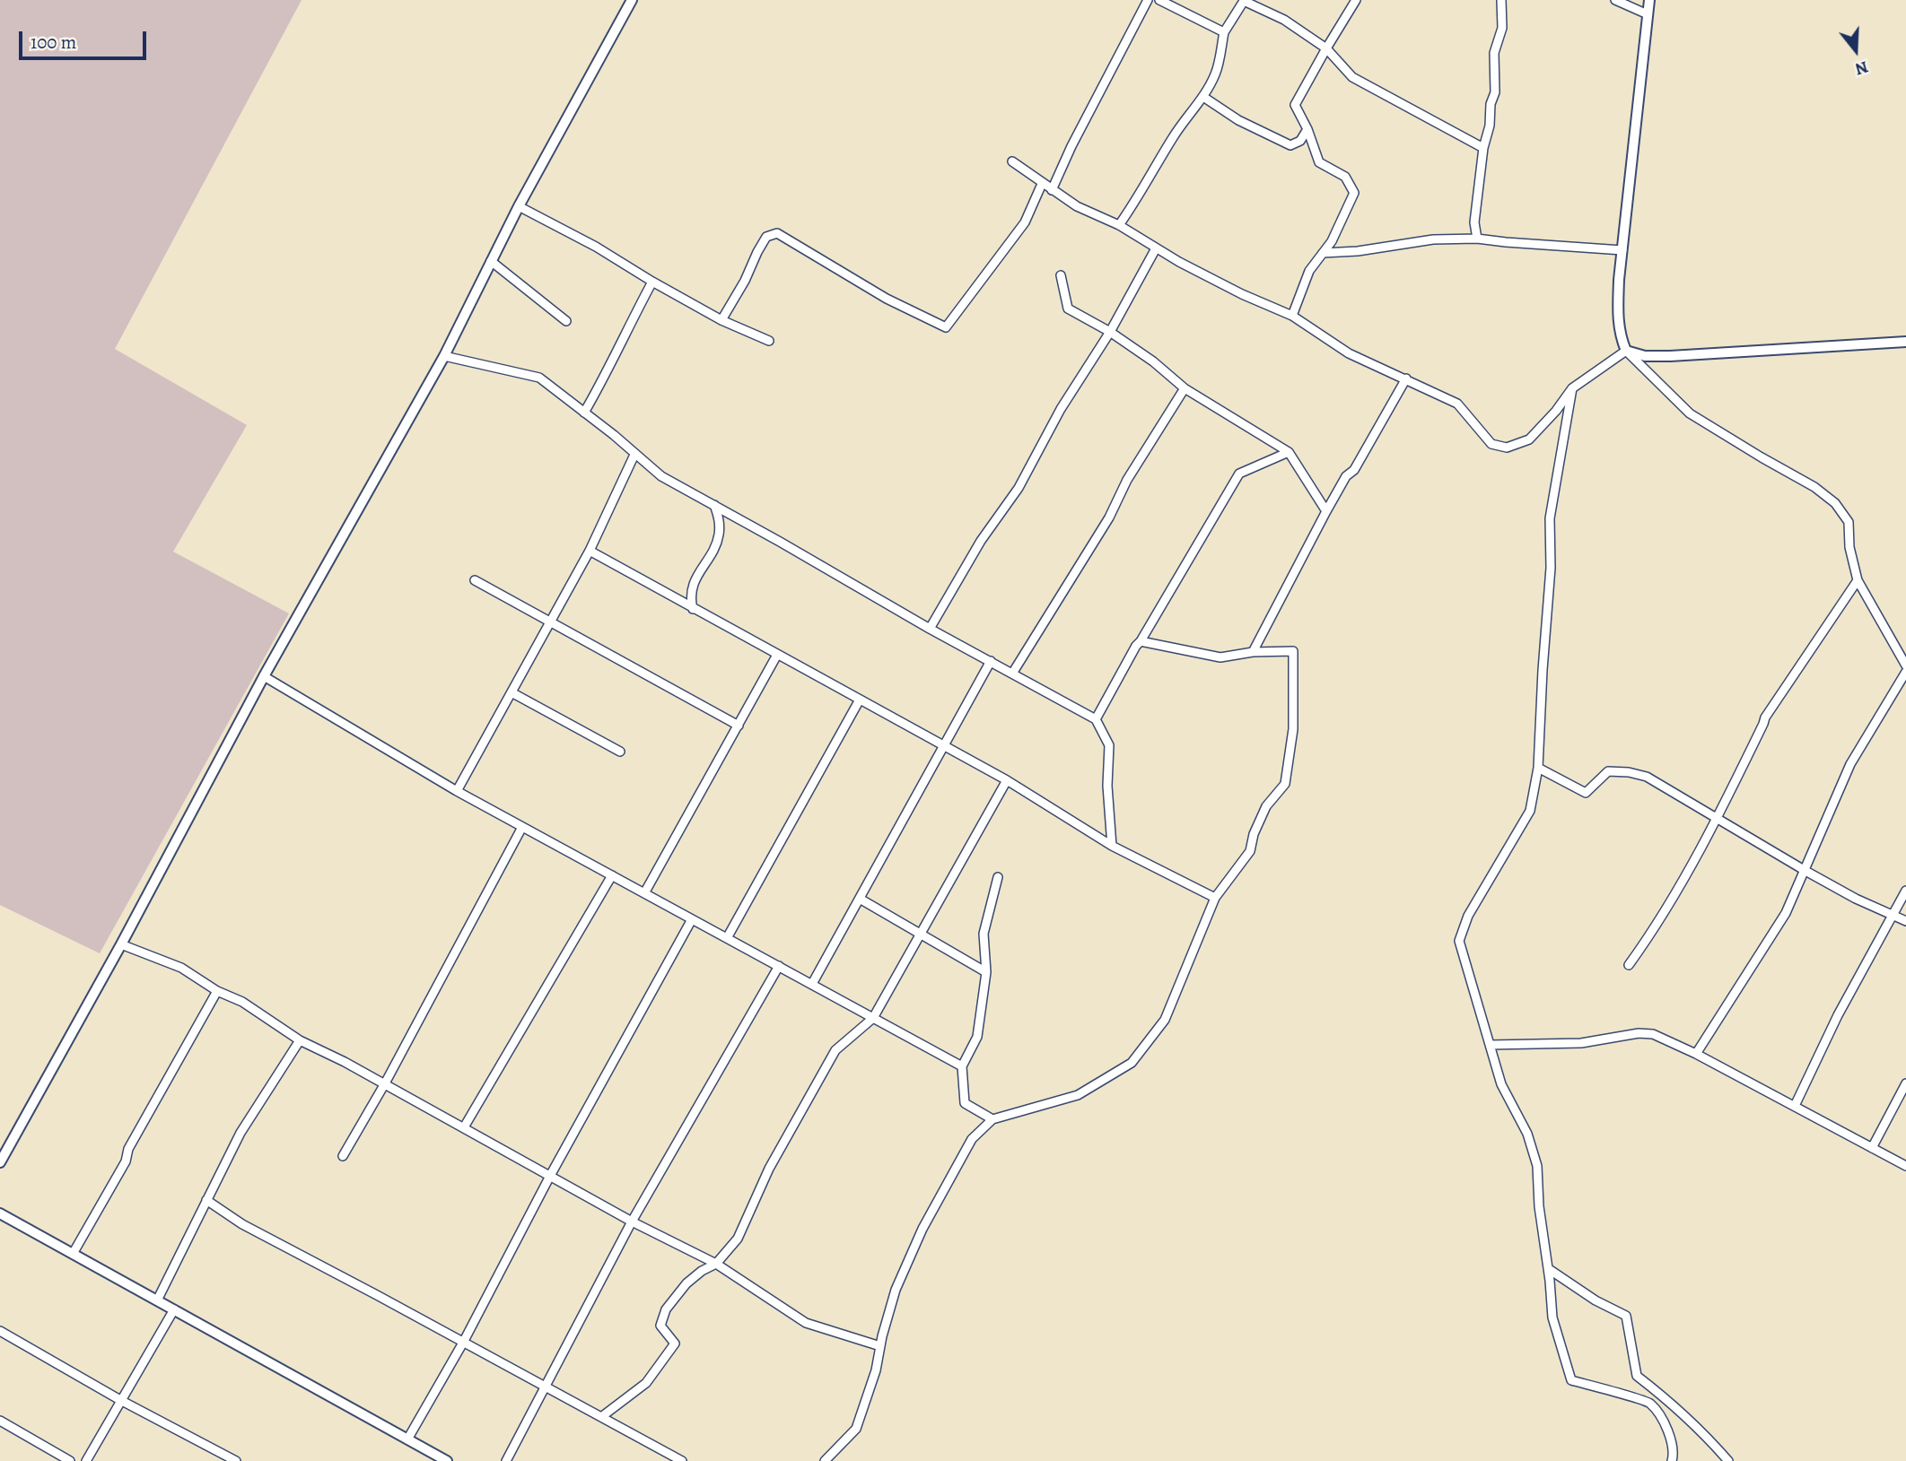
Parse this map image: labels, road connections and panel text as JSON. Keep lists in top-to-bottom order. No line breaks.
{"scale_bar":"100 m","north":"bottom"}
